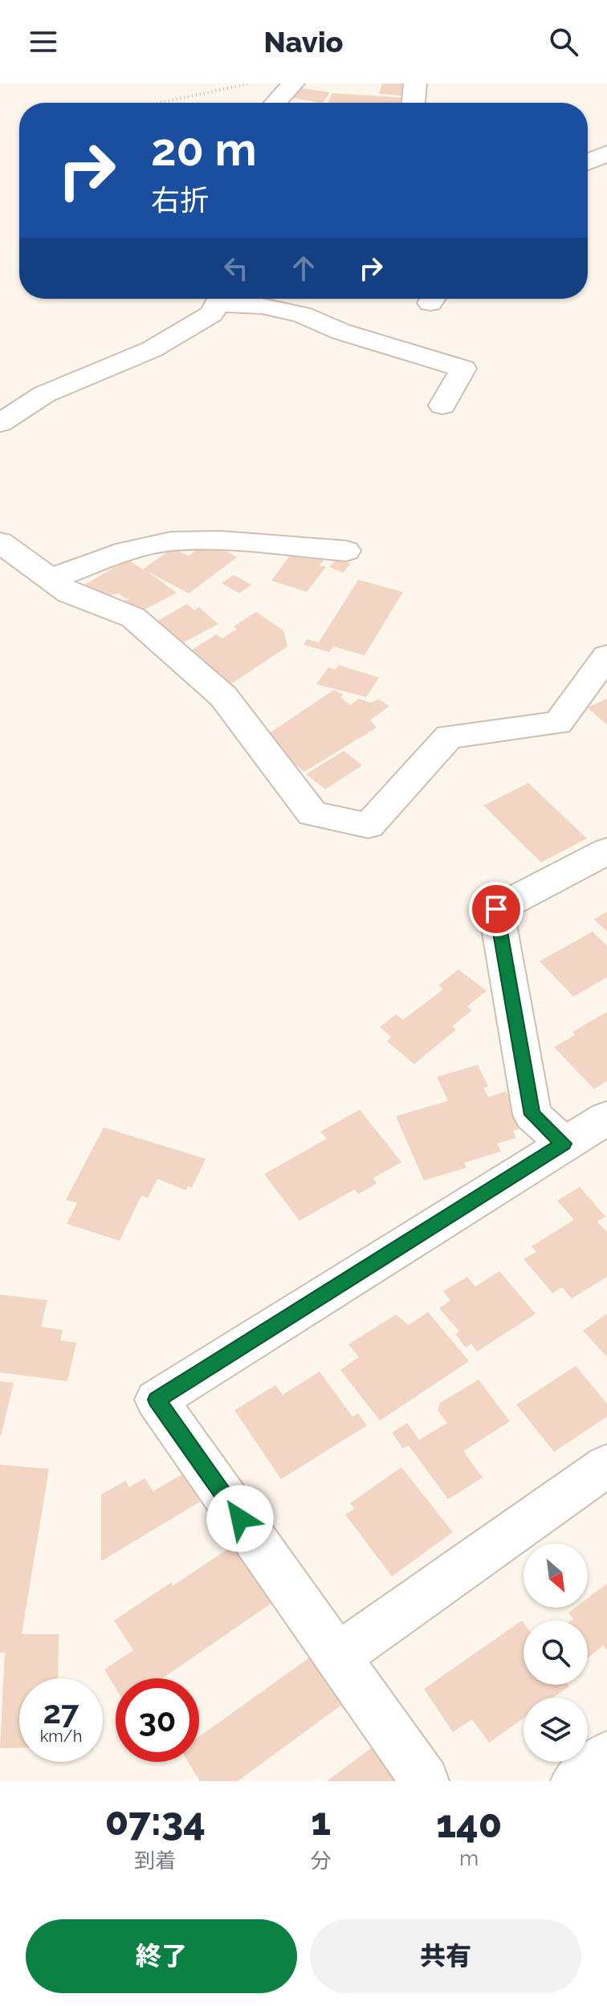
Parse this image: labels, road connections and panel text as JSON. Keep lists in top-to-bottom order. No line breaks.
{"north":"bottom right","page":{"header":"Navio","turn":["20 m","右折"],"speed":"27 km/h","limit":"30","eta":["07:34","到着","1","分","140","m"],"buttons":["終了","共有"]}}
